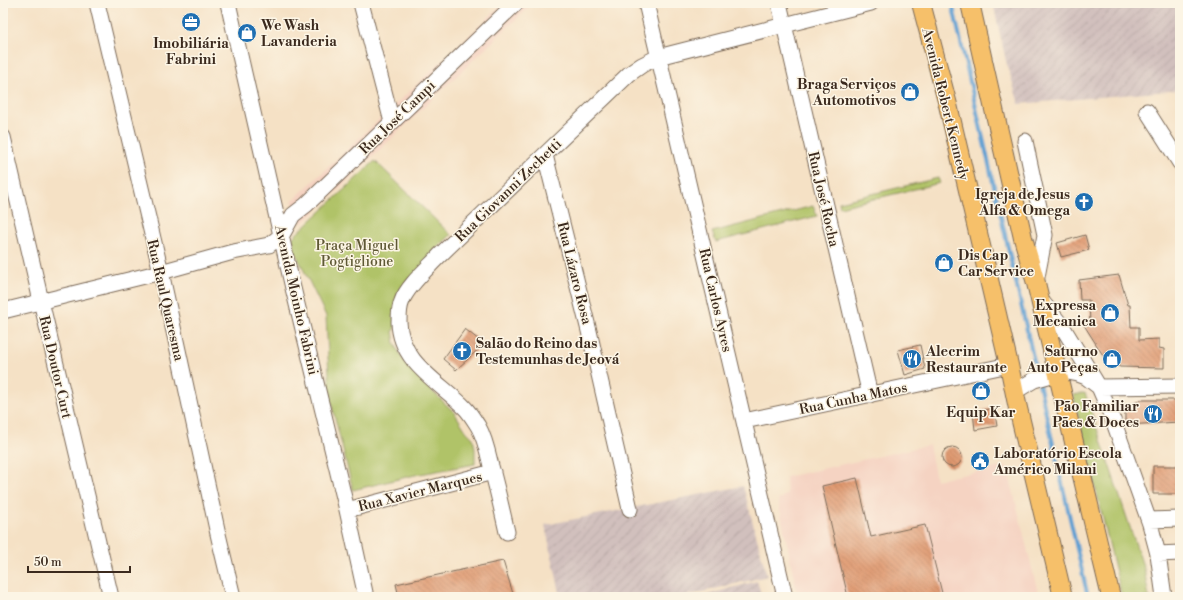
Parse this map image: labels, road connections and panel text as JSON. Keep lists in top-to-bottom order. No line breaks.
{"streets":{"main road":["Avenida Robert Kennedy"],"street":["Rua José Campi","Rua Giovanni Zechetti","Rua José Rocha","Rua Lázaro Rosa","Rua Raul Quaresma","Avenida Moinho Fabrini","Rua Carlos Ayres","Rua Doutor Curt","Rua Cunha Matos","Rua Xavier Marques"]},"crossings":[["Avenida Robert Kennedy","Rua Cunha Matos"],["Rua José Campi","Avenida Moinho Fabrini"],["Rua Giovanni Zechetti","Rua José Rocha"],["Rua Giovanni Zechetti","Rua Lázaro Rosa"],["Rua Giovanni Zechetti","Rua Carlos Ayres"],["Rua Giovanni Zechetti","Rua Xavier Marques"],["Rua José Rocha","Rua Cunha Matos"],["Avenida Moinho Fabrini","Rua Xavier Marques"],["Rua Carlos Ayres","Rua Cunha Matos"]],"parks":["Praça Miguel Pogtiglione"],"places":{"office":["Imobiliária Fabrini"],"shop":["We Wash Lavanderia","Braga Serviços Automotivos","Dis Cap Car Service","Expressa Mecanica","Saturno Auto Peças","Equip Kar"],"church":["Igreja de Jesus Alfa & Omega","Salão do Reino das Testemunhas de Jeová"],"restaurant":["Alecrim Restaurante","Pão Familiar Pães & Doces"],"public building":["Laboratório Escola Américo Milani"]},"scale_bar":"50 m"}
